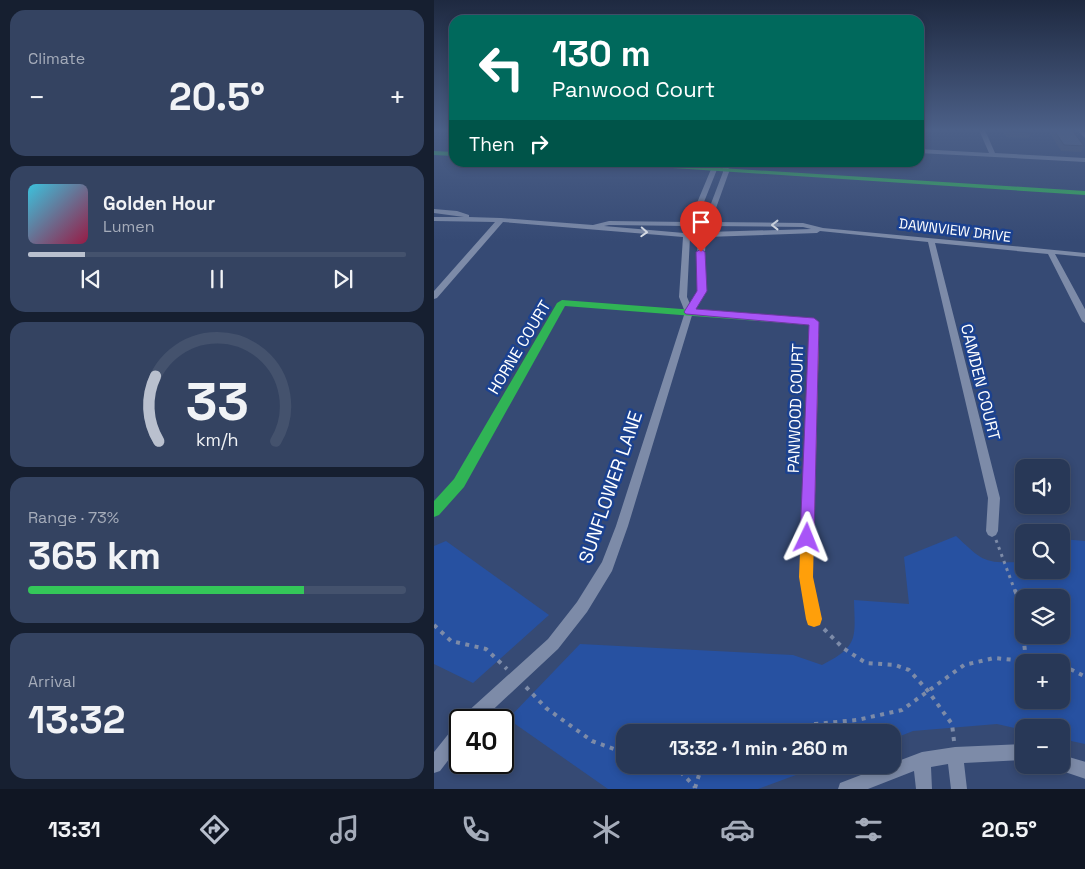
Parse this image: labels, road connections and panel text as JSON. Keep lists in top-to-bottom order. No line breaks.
{"streets":{"street":["DAWNVIEW DRIVE","HORNE COURT","CAMDEN COURT","PANWOOD COURT","SUNFLOWER LANE"]},"crossings":[["DAWNVIEW DRIVE","CAMDEN COURT"],["DAWNVIEW DRIVE","SUNFLOWER LANE"],["HORNE COURT","PANWOOD COURT"],["HORNE COURT","SUNFLOWER LANE"],["PANWOOD COURT","SUNFLOWER LANE"]],"page":{"tile":["Climate",["Range · 73%","365 km"],["Arrival","13:32"]],"turn":["130 m","Panwood Court"],"heat":["−","20.5°","+"],"then":"Then","song":["Golden Hour","Lumen"],"map_buttons":["+","−"],"limit":"40","trip":"13:32 · 1 min · 260 m","tabs":["13:31","20.5°"],"gauge":["33","km/h"]}}
